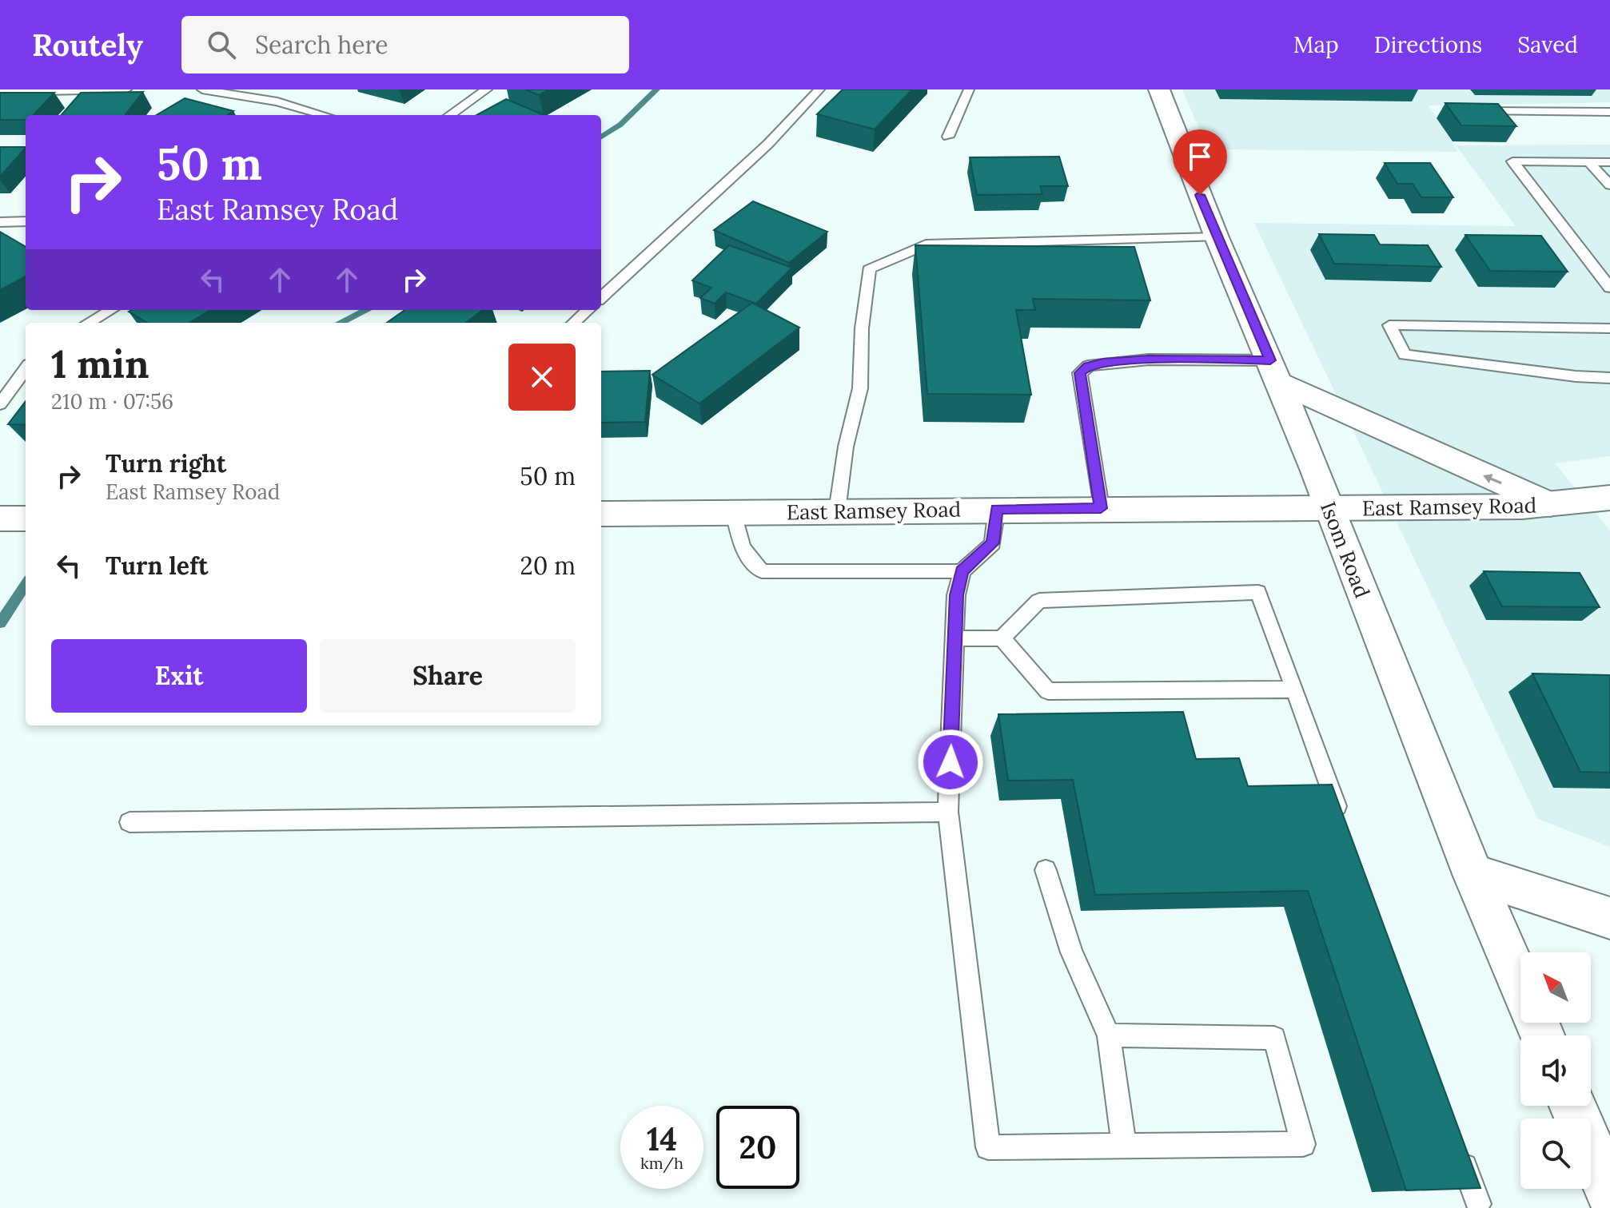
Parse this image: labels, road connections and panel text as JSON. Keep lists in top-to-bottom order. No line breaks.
{"streets":{"street":["East Ramsey Road","Isom Road"]},"crossings":[["East Ramsey Road","Isom Road"]],"north":"top left","page":{"header":"Routely","search":"Search here","nav":["Map","Directions","Saved"],"turn":["50 m","East Ramsey Road"],"heading":["1 min","210 m · 07:56"],"list":[{"name":"Turn right","note":"East Ramsey Road","value":"50 m"},{"name":"Turn left","value":"20 m"}],"buttons":["Exit","Share"],"speed":"14 km/h","limit":"20"}}
